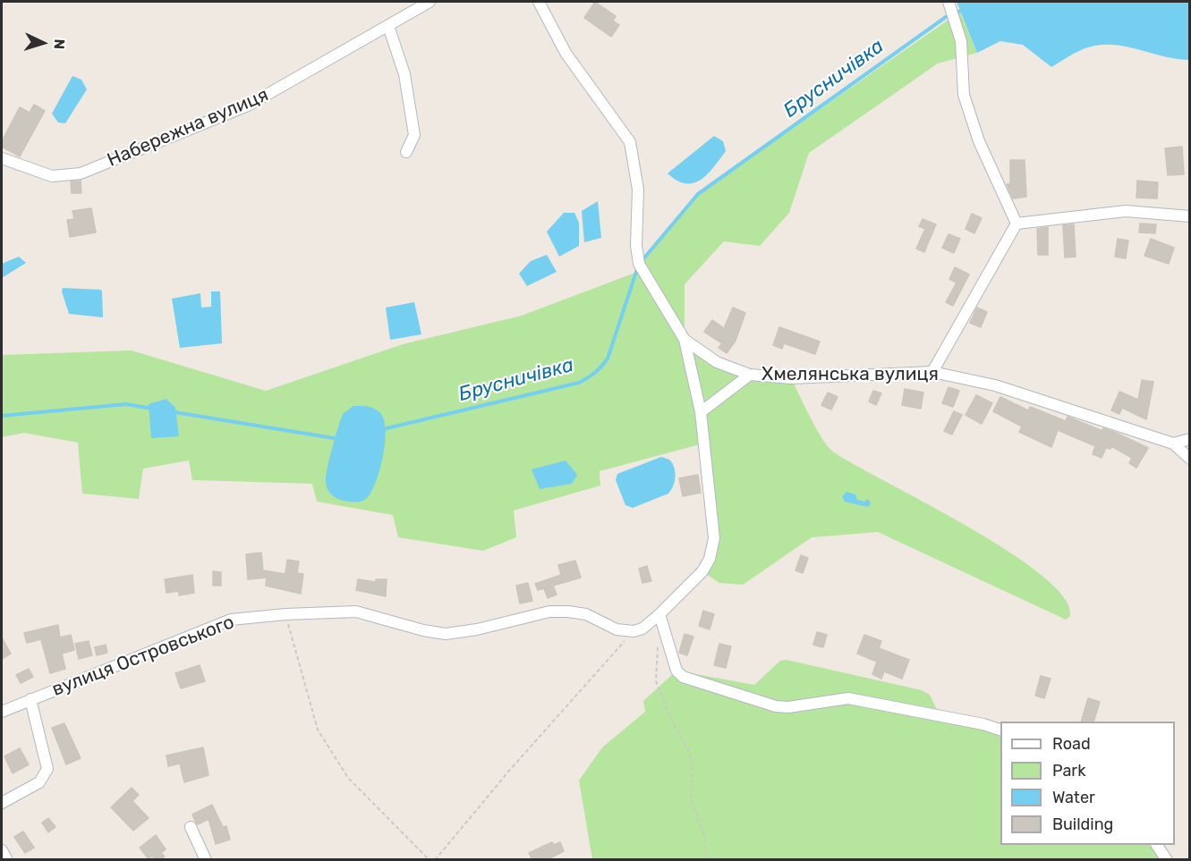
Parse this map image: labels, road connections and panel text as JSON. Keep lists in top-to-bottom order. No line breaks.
{"streets":{"street":["Набережна вулиця","Хмелянська вулиця","вулиця Островського"]},"water":["Брусничівка"],"legend":["Road","Park","Water","Building"],"north":"right"}
